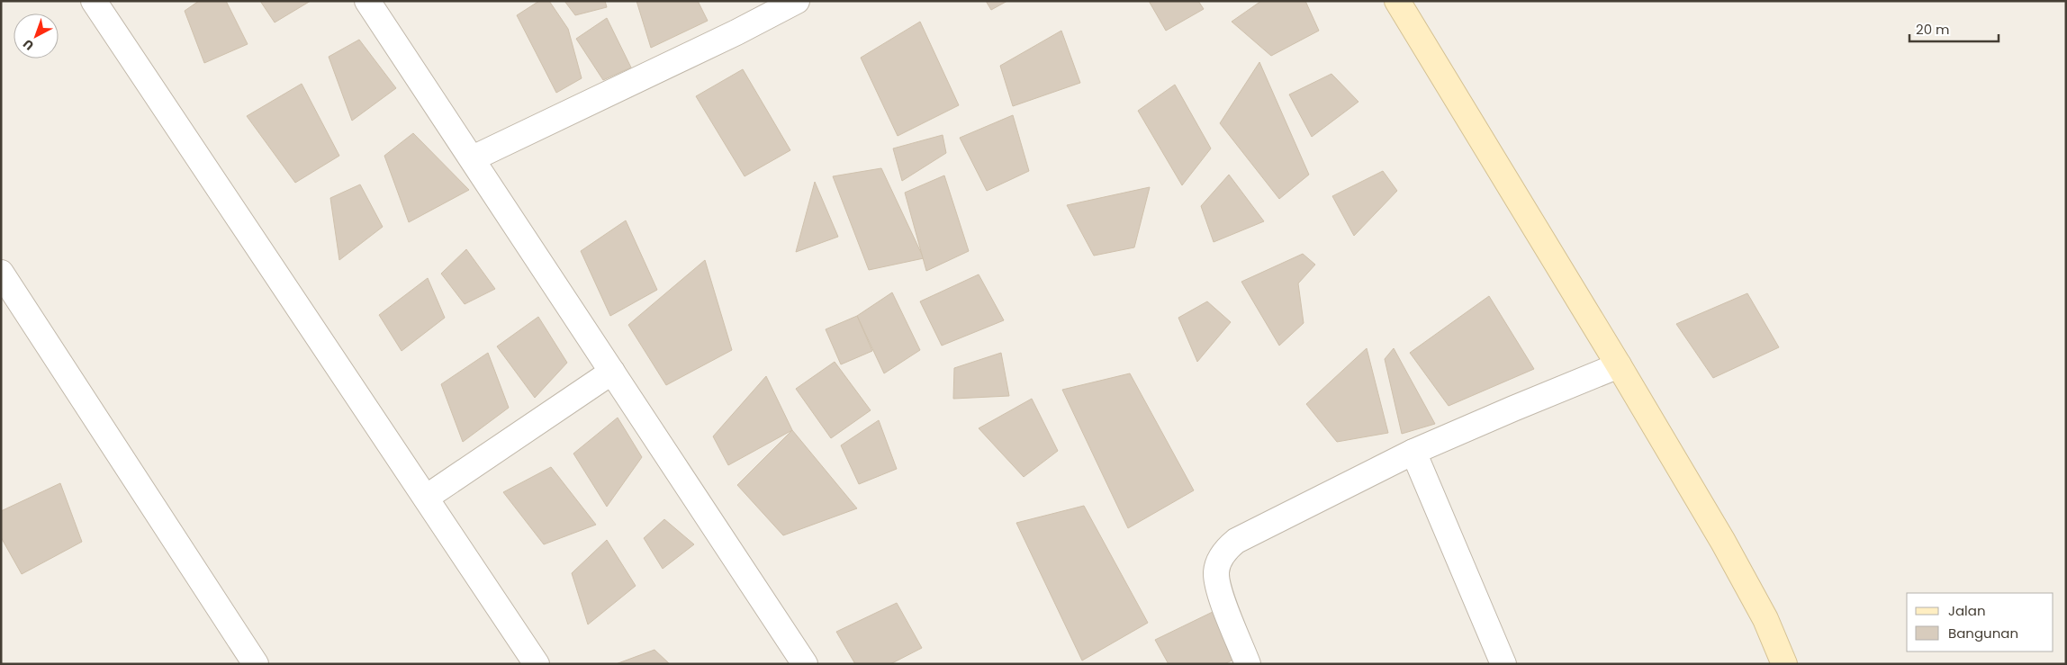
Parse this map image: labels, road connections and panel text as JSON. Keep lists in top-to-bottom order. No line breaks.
{"legend":["Jalan","Bangunan"],"scale_bar":"20 m","north":"bottom left"}
